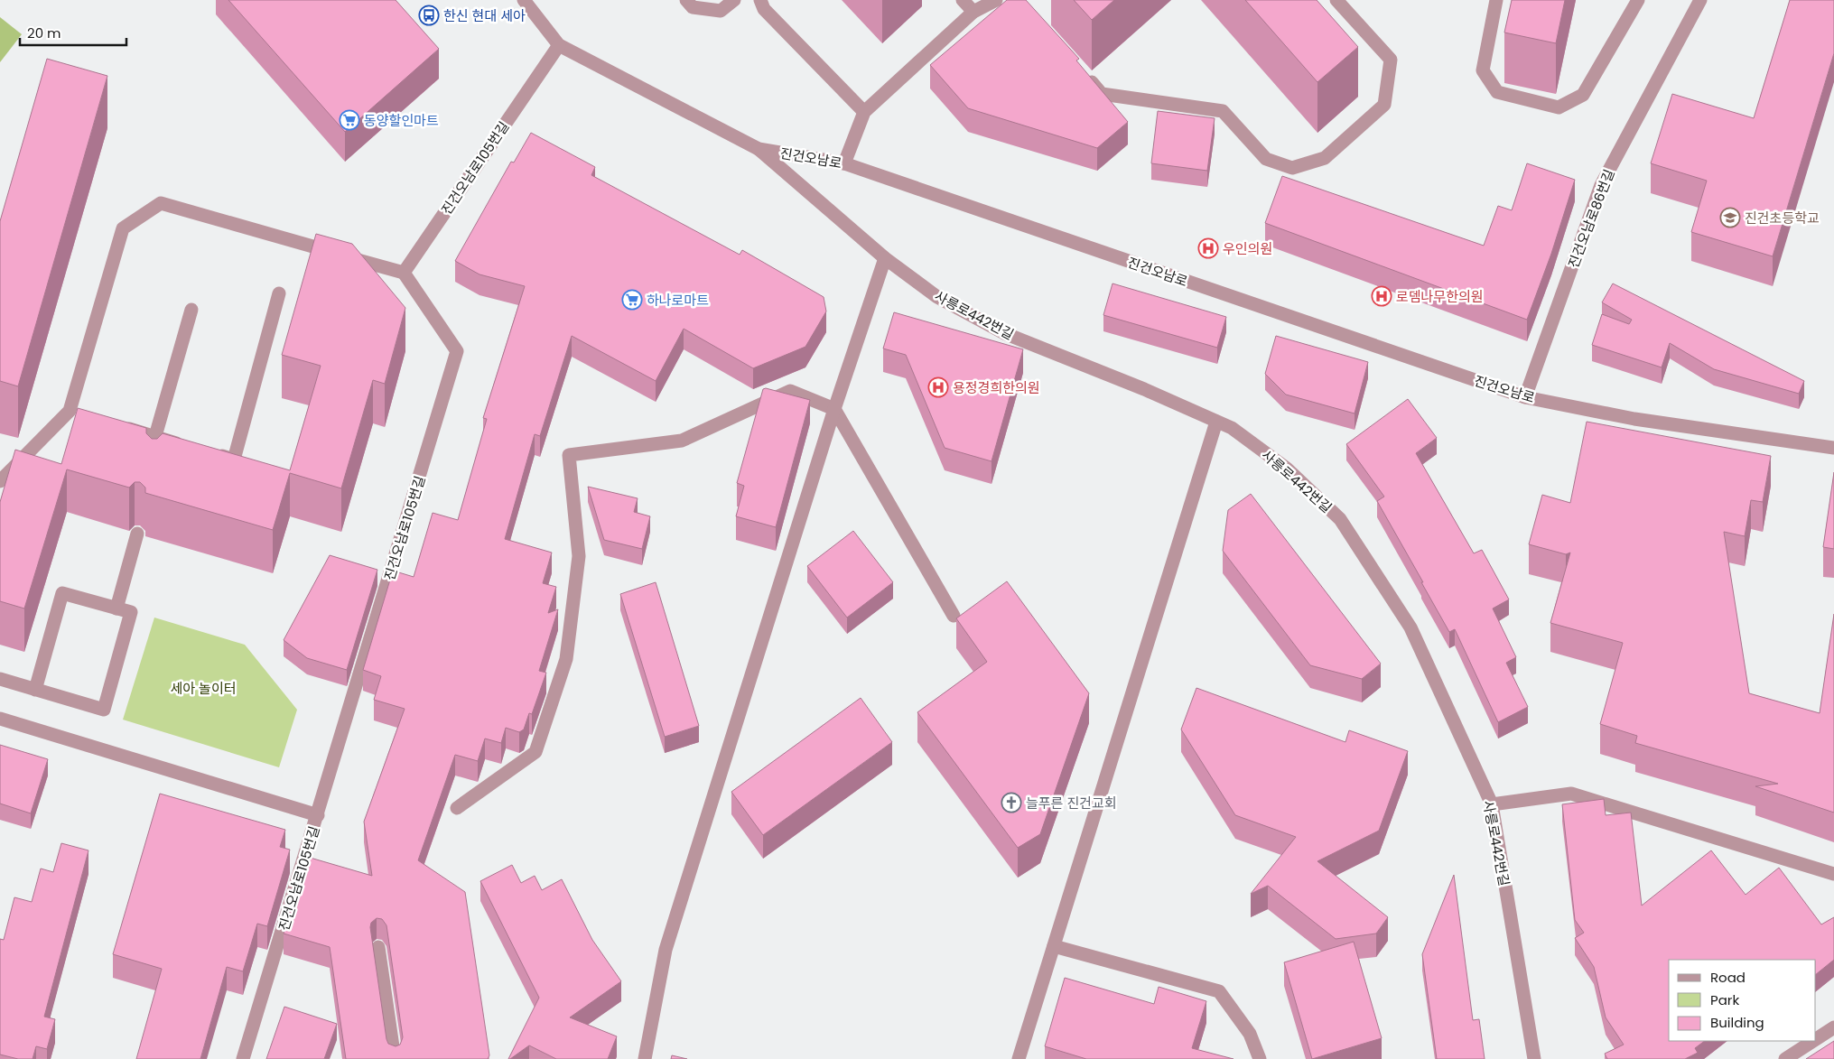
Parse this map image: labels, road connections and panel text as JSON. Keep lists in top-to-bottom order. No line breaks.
{"streets":{"street":["진건오남로","진건오남로105번길","진건오남로86번길","사릉로442번길"]},"crossings":[["진건오남로","진건오남로105번길"],["진건오남로","진건오남로86번길"],["진건오남로","사릉로442번길"]],"parks":["세아 놀이터"],"places":{"bus stop":["한신 현대 세아"],"supermarket":["동양할인마트","하나로마트"],"school or university":["진건초등학교"],"hospital":["우인의원","로뎀나무한의원","용정경희한의원"],"church":["늘푸른 진건교회"]},"legend":["Road","Park","Building"],"scale_bar":"20 m"}
